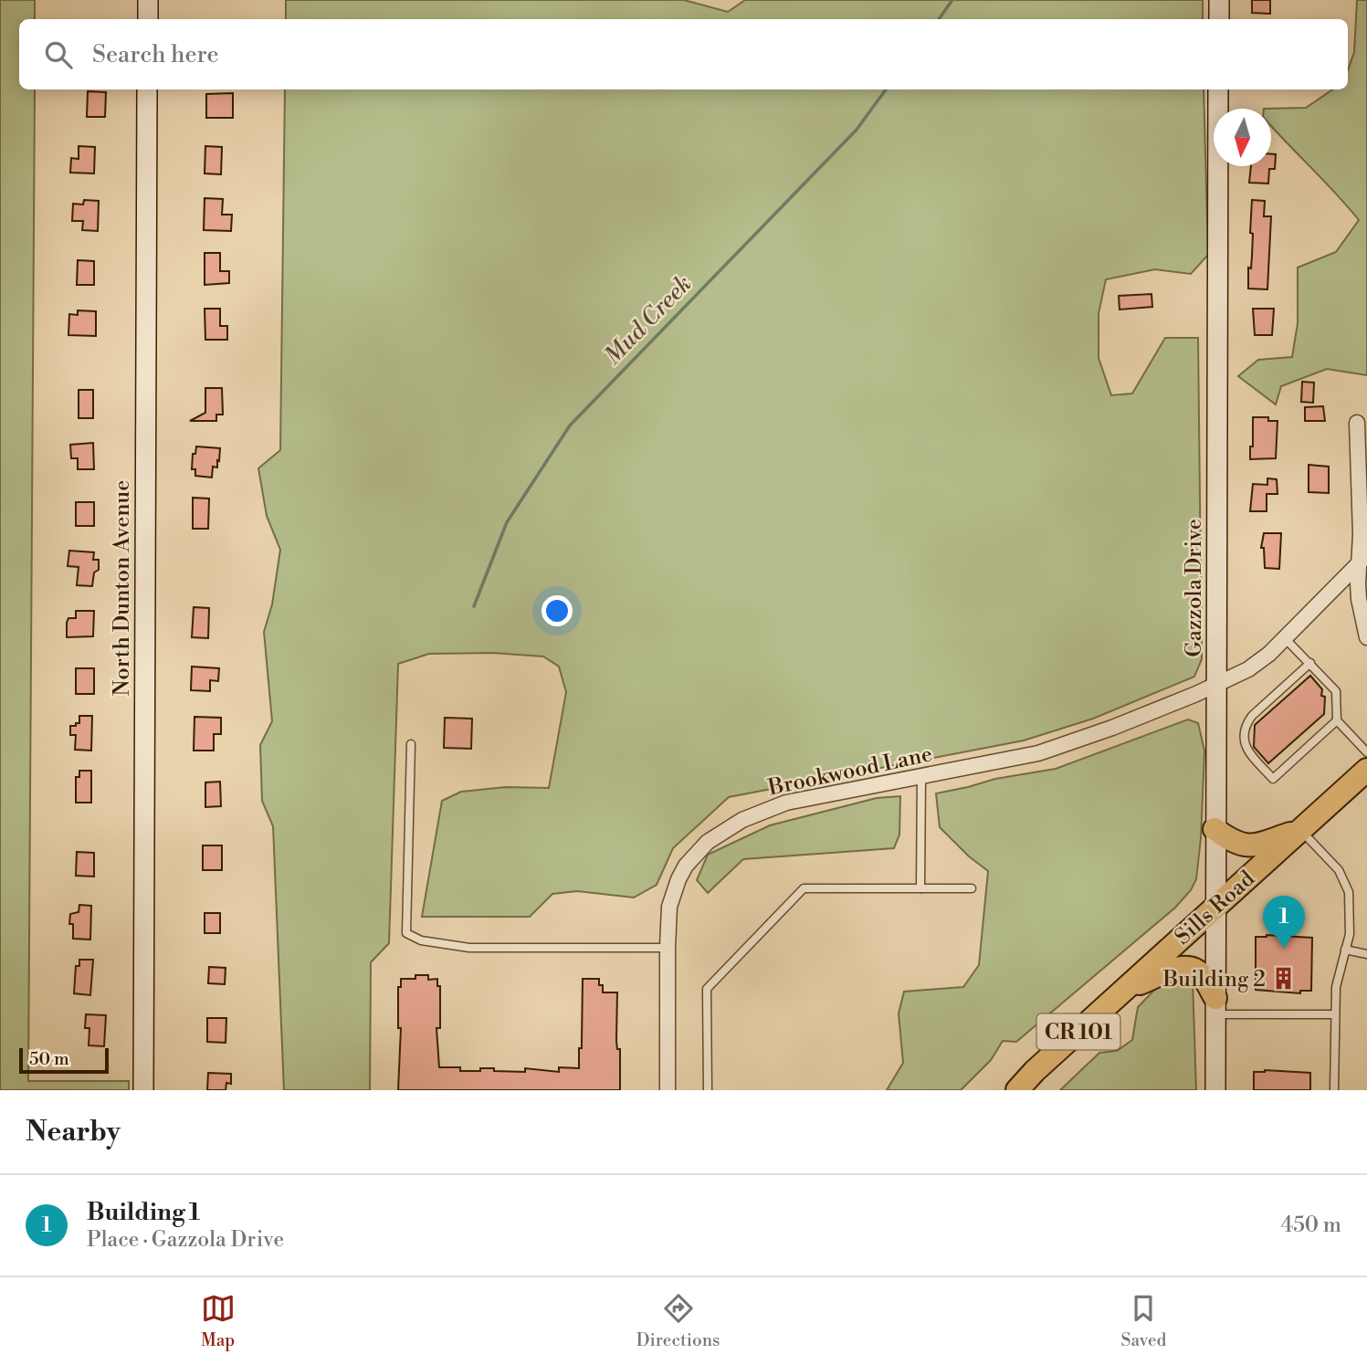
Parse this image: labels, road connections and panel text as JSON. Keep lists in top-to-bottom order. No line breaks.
{"streets":{"main road":["Sills Road","CR 101"],"street":["North Dunton Avenue","Gazzola Drive","Brookwood Lane"]},"crossings":[["Gazzola Drive","Brookwood Lane"],["Gazzola Drive","Sills Road"]],"water":["Mud Creek"],"places":{"building":["Building 2"]},"scale_bar":"50 m","north":"bottom","page":{"search":"Search here","pins":"1","scale":"50 m","heading":"Nearby","list":[{"mark":"1","name":"Building 1","note":"Place · Gazzola Drive","value":"450 m"}],"nav":["Map","Directions","Saved"]}}
